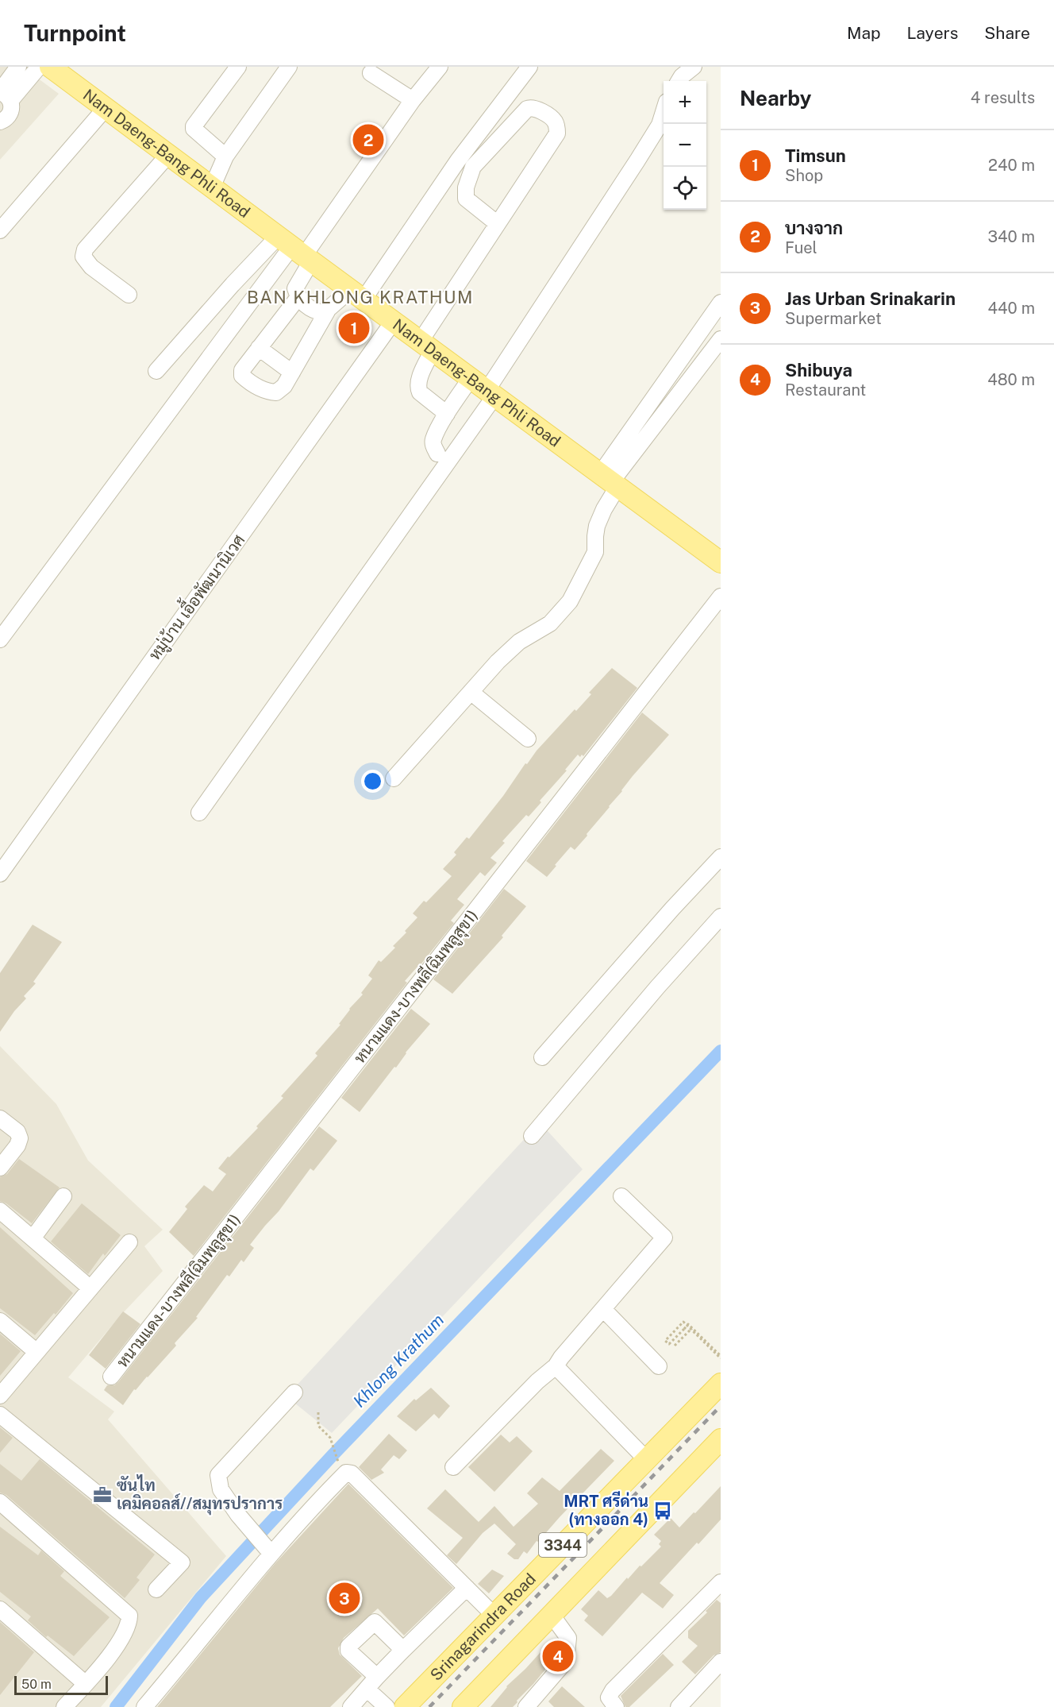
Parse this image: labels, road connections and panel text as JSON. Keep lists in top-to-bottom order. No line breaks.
{"streets":{"main road":["Nam Daeng-Bang Phli Road","3344","Srinagarindra Road"],"street":["หมู่บ้าน เอื้อพัฒนานิเวศ","หนามแดง-บางพลี(ฉิมพลูสุข1)"]},"crossings":[["Nam Daeng-Bang Phli Road","หมู่บ้าน เอื้อพัฒนานิเวศ"]],"districts":["BAN KHLONG KRATHUM"],"water":["Khlong Krathum"],"places":{"office":["ซันไท เคมิคอลส์//สมุทรปราการ"],"bus stop":["MRT ศรีด่าน (ทางออก 4)"]},"scale_bar":"50 m","page":{"header":"Turnpoint","nav":["Map","Layers","Share"],"heading":["Nearby","4 results"],"map_buttons":["+","−"],"pins":["2","1","3","4"],"list":[{"mark":"1","name":"Timsun","note":"Shop","value":"240 m"},{"mark":"2","name":"บางจาก","note":"Fuel","value":"340 m"},{"mark":"3","name":"Jas Urban Srinakarin","note":"Supermarket","value":"440 m"},{"mark":"4","name":"Shibuya","note":"Restaurant","value":"480 m"}],"scale":"50 m"}}
